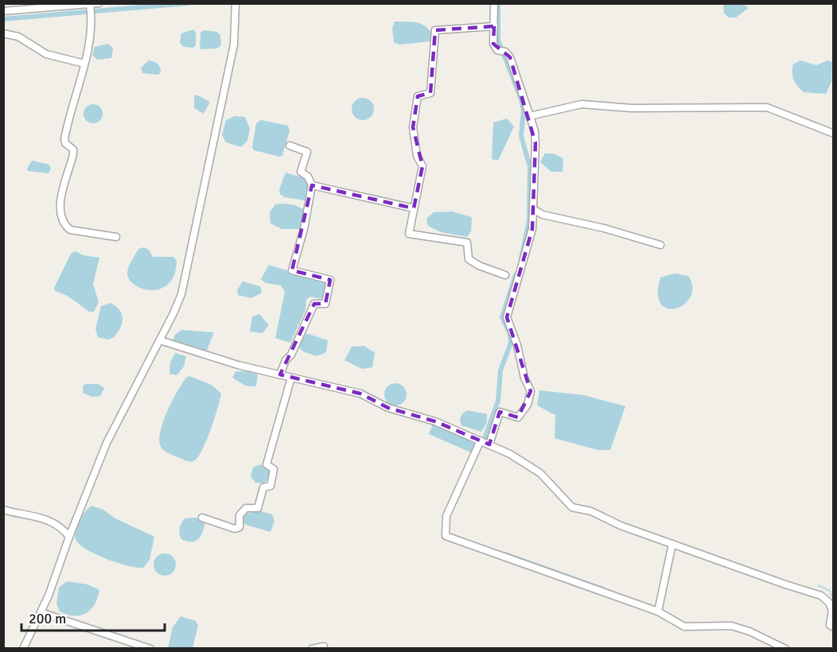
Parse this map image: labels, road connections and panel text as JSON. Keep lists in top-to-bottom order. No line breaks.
{"scale_bar":"200 m"}
